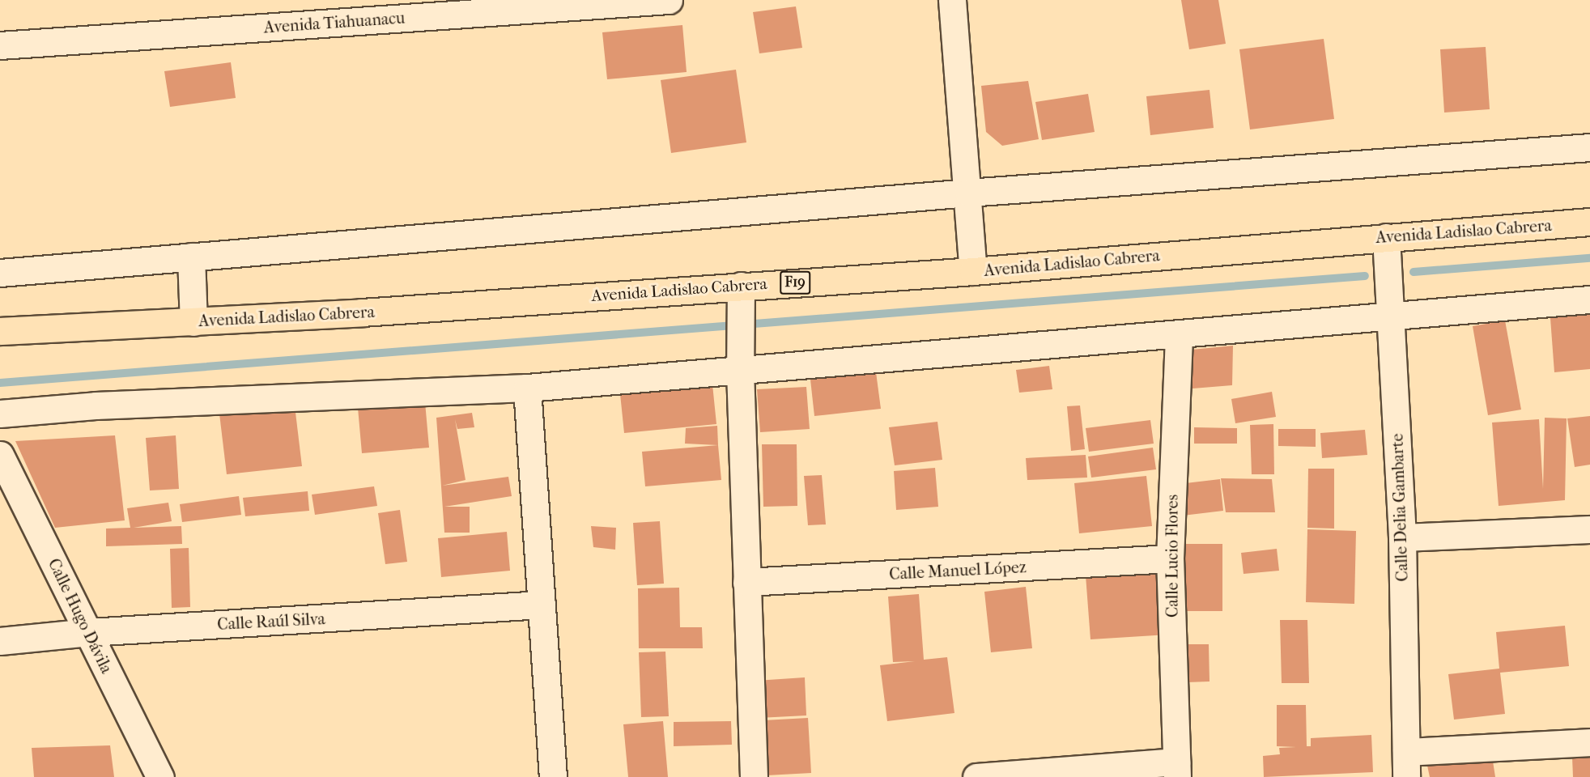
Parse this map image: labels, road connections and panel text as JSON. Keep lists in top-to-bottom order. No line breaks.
{"streets":{"highway":["Avenida Ladislao Cabrera","F19"],"street":["Avenida Tiahuanacu","Calle Delia Gambarte","Calle Lucio Flores","Calle Manuel López","Calle Hugo Dávila","Calle Raúl Silva"]},"crossings":[["Avenida Ladislao Cabrera","Calle Delia Gambarte"],["Calle Lucio Flores","Calle Manuel López"],["Calle Hugo Dávila","Calle Raúl Silva"]]}
